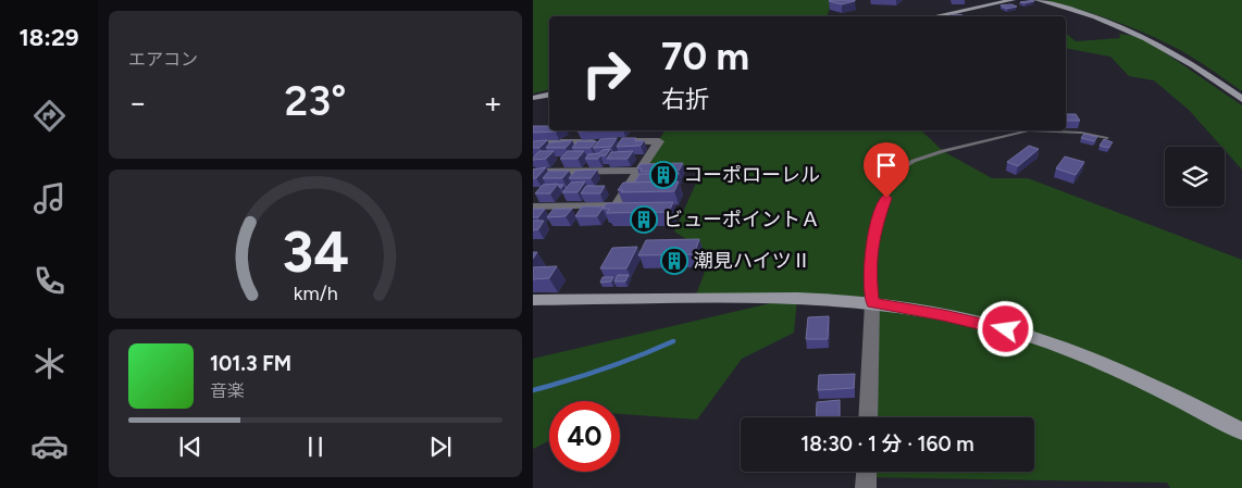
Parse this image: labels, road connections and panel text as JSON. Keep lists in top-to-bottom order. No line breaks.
{"places":{"building":["コーポローレル","ビューポイントＡ","潮見ハイツⅡ"]},"page":{"tabs":"18:29","tile":"エアコン","turn":["70 m","右折"],"heat":["−","23°","+"],"song":["101.3 FM","音楽"],"limit":"40","trip":"18:30 · 1 分 · 160 m","gauge":["34","km/h"]}}
